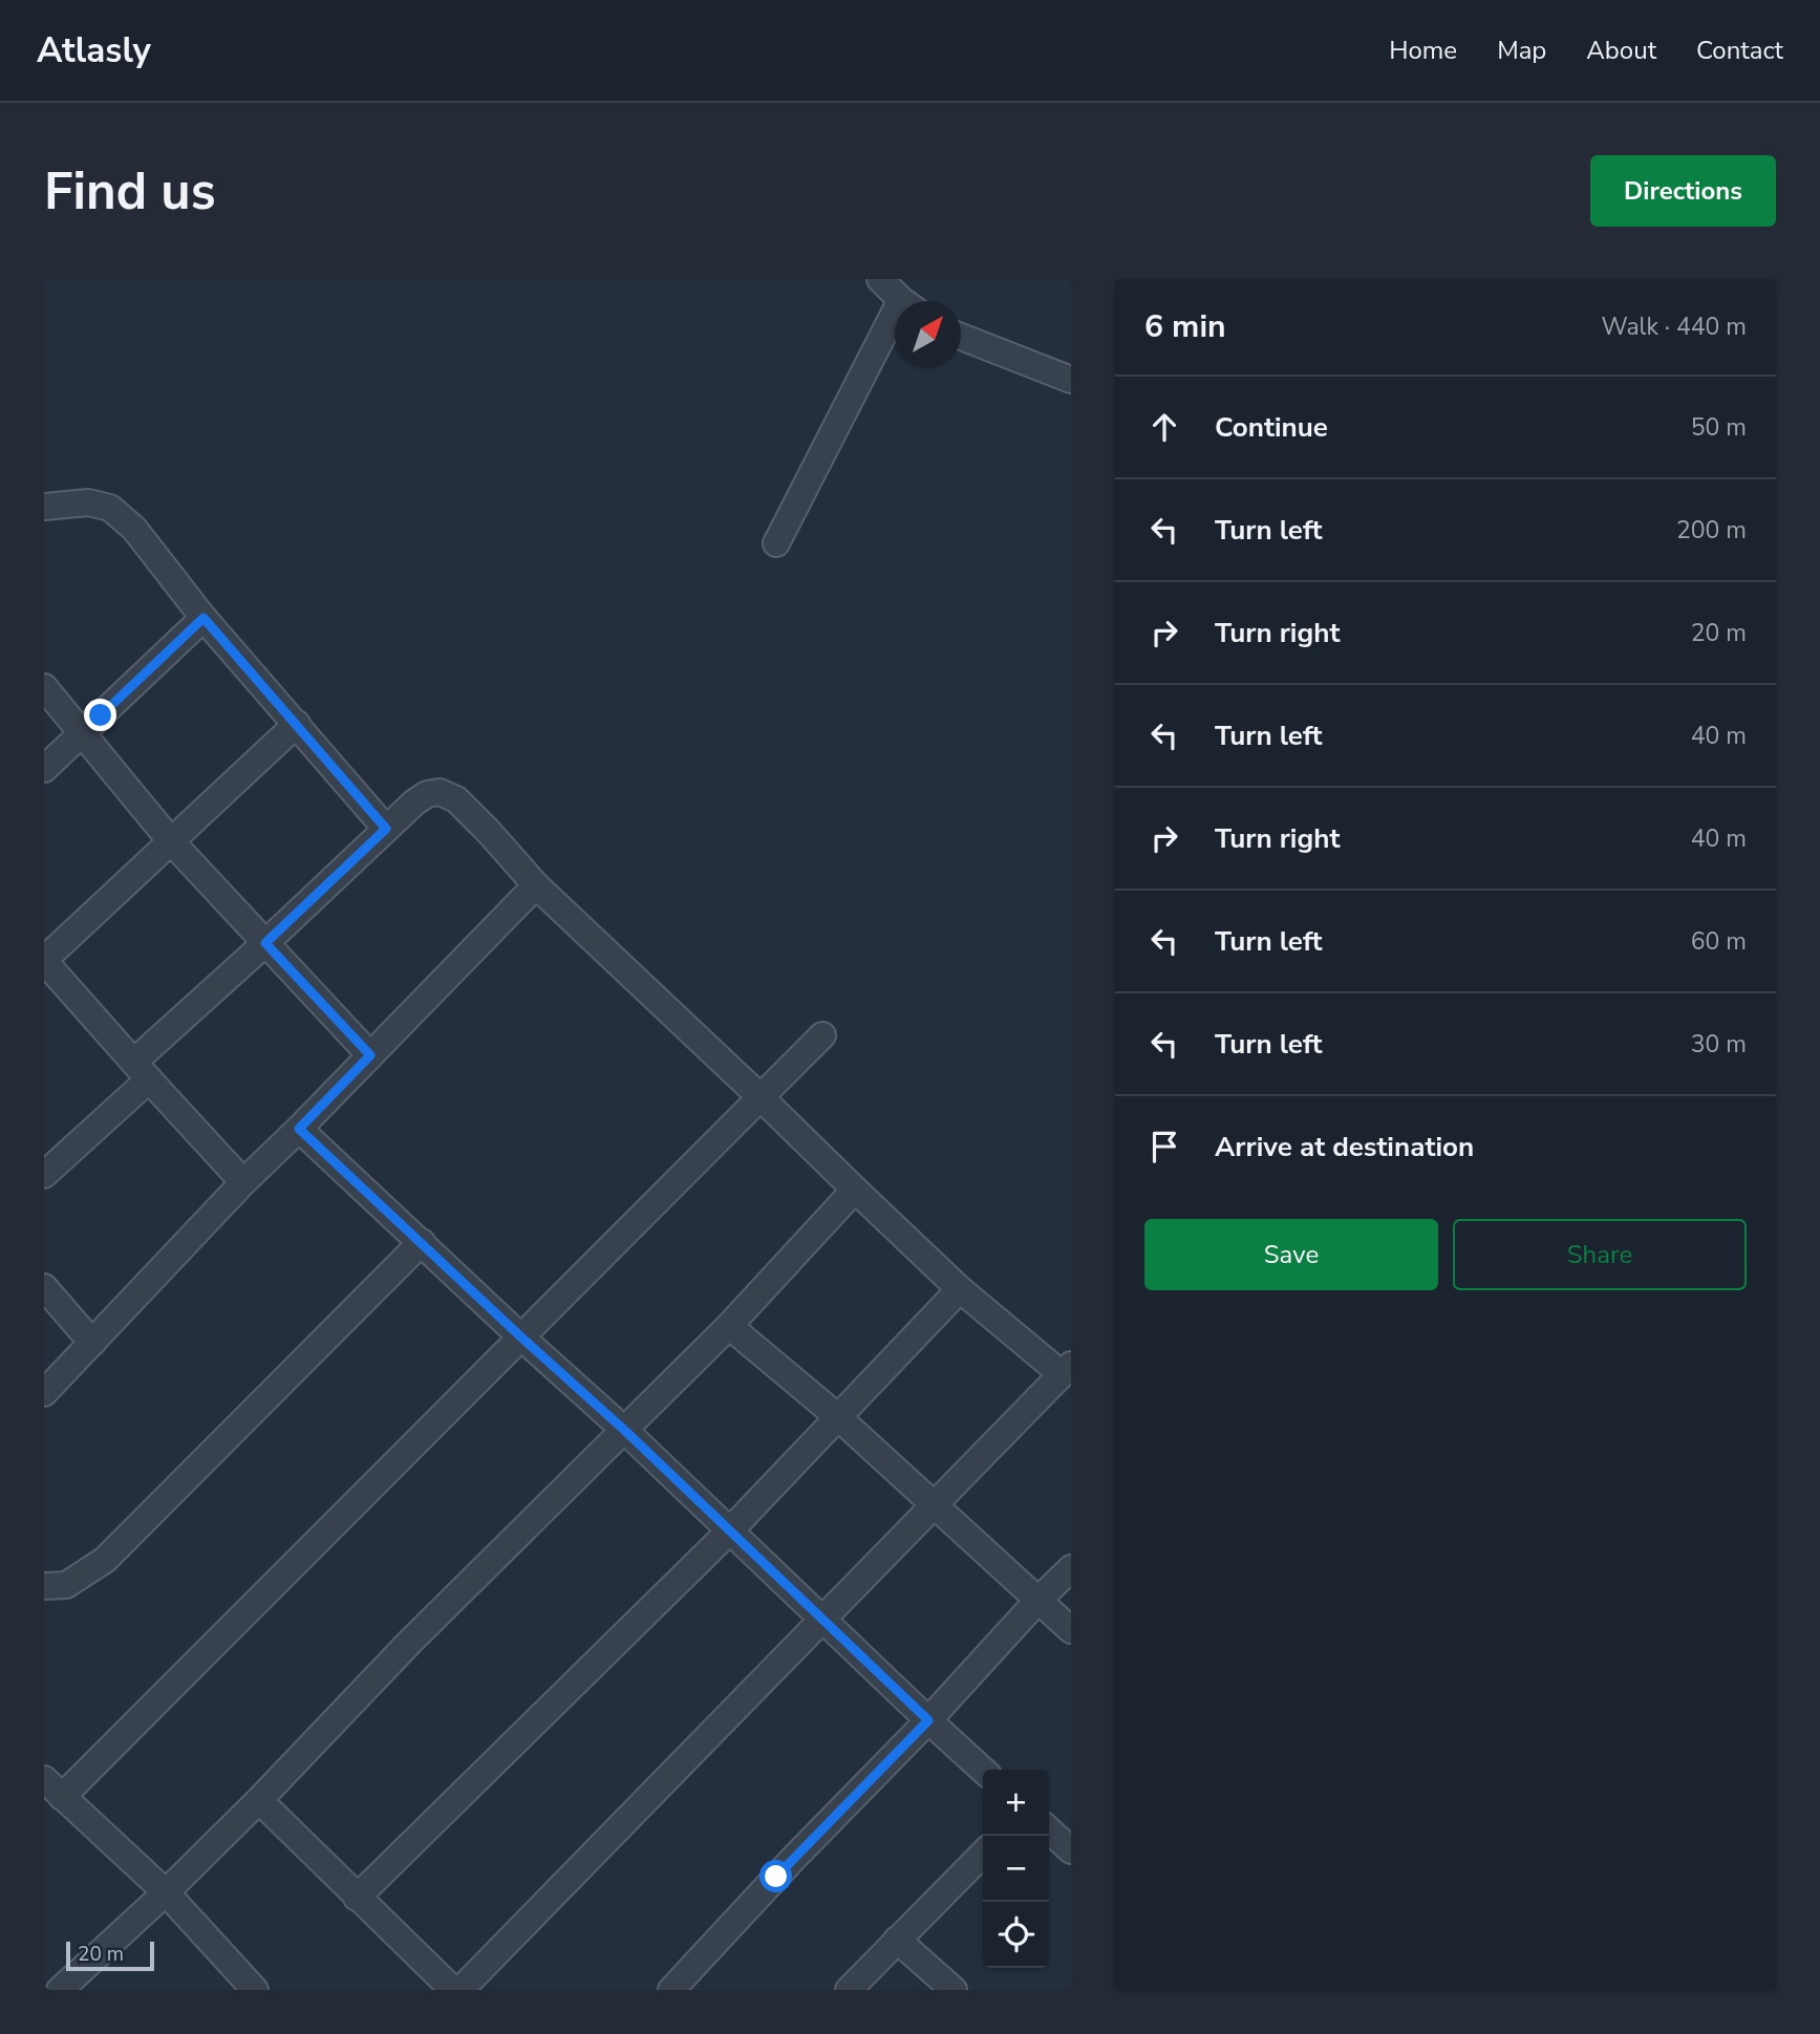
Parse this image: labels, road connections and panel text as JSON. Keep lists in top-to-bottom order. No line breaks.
{"scale_bar":"20 m","north":"top right","page":{"header":"Atlasly","nav":["Home","Map","About","Contact"],"buttons":["Directions",["Save","Share"]],"title":"Find us","heading":["6 min","Walk · 440 m"],"list":[["Continue","50 m"],["Turn left","200 m"],["Turn right","20 m"],["Turn left","40 m"],["Turn right","40 m"],["Turn left","60 m"],["Turn left","30 m"],"Arrive at destination"],"map_buttons":["+","−"],"scale":"20 m"}}
